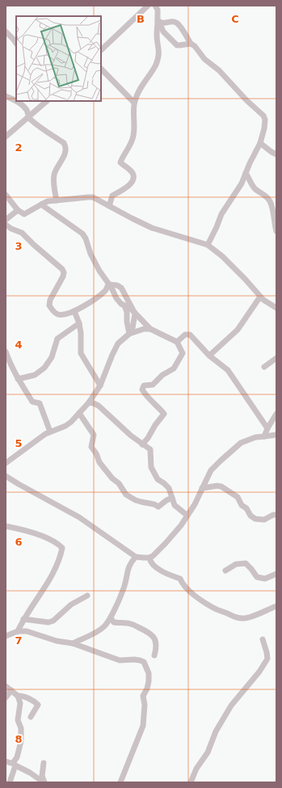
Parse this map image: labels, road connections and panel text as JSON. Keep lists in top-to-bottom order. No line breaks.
{"grid":{"columns":["B","C"],"rows":["2","3","4","5","6","7","8"]}}
